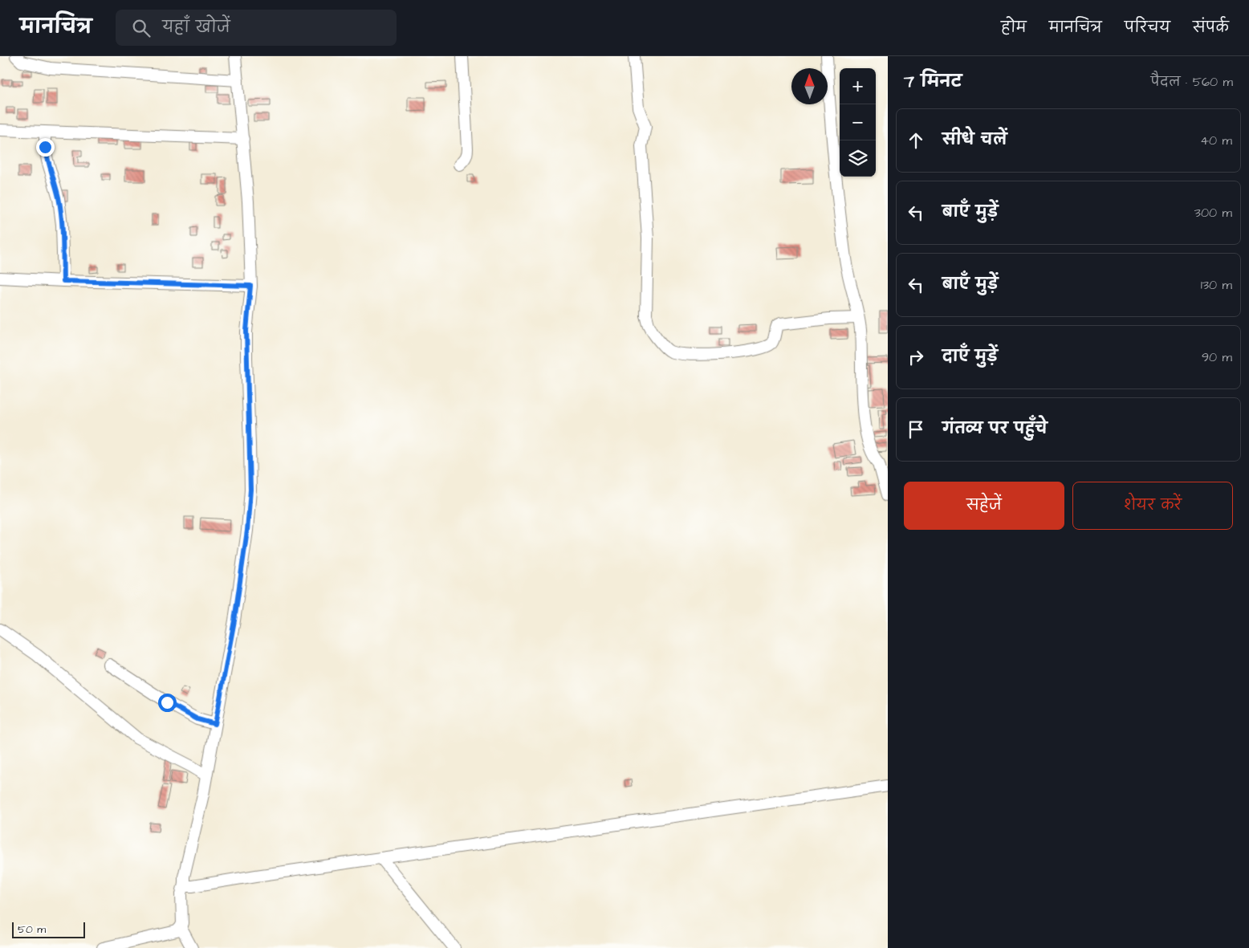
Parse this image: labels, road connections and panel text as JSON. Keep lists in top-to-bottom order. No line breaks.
{"scale_bar":"50 m","north":"top","page":{"header":"मानचित्र","search":"यहाँ खोजें","nav":["होम","मानचित्र","परिचय","संपर्क"],"heading":["7 मिनट","पैदल · 560 m"],"map_buttons":["+","−"],"list":[["सीधे चलें","40 m"],["बाएँ मुड़ें","300 m"],["बाएँ मुड़ें","130 m"],["दाएँ मुड़ें","90 m"],"गंतव्य पर पहुँचे"],"buttons":["सहेजें","शेयर करें"],"scale":"50 m"}}
